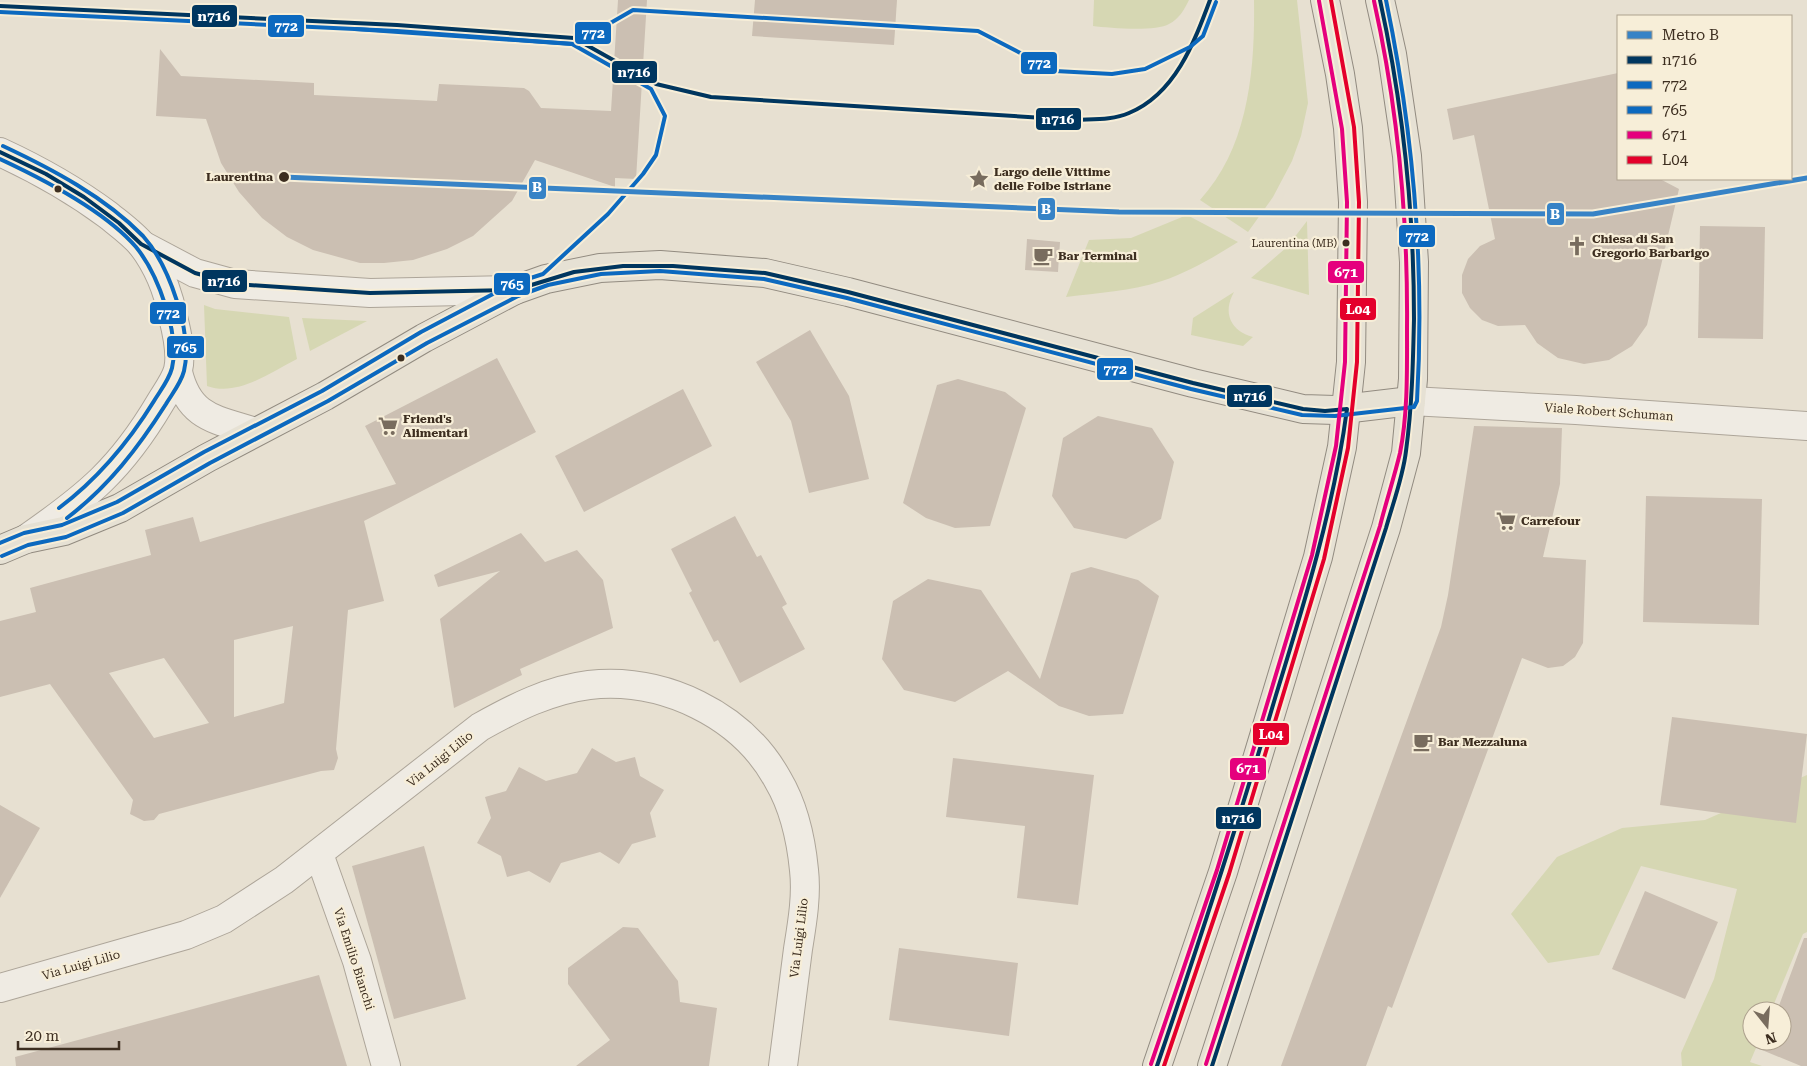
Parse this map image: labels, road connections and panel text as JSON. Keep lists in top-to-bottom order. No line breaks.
{"streets":{"street":["Viale Robert Schuman","Via Luigi Lilio","Via Emilio Bianchi"]},"crossings":[["Via Luigi Lilio","Via Emilio Bianchi"]],"places":{"other":["Laurentina","Laurentina (MB)"],"place":["Largo delle Vittime delle Foibe Istriane"],"church":["Chiesa di San Gregorio Barbarigo"],"cafe":["Bar Terminal","Bar Mezzaluna"],"supermarket":["Friend's Alimentari","Carrefour"]},"lines":["transit line n716","transit line 772","transit line L04","transit line 671","transit line 765","metro line B"],"legend":["Metro B","n716","772","765","671","L04"],"scale_bar":"20 m","north":"bottom"}
